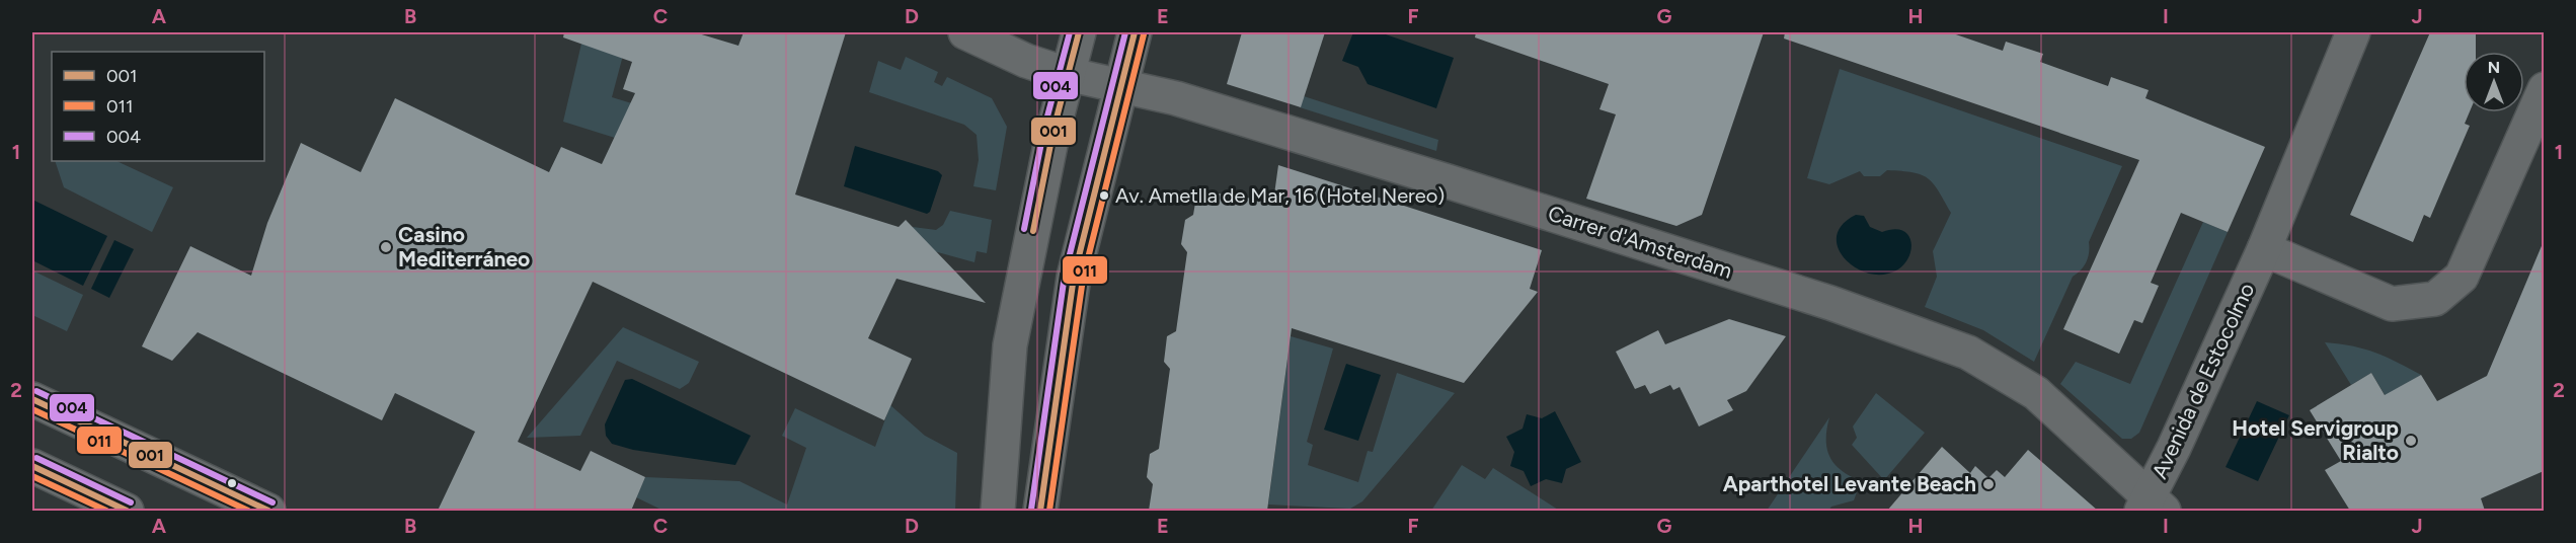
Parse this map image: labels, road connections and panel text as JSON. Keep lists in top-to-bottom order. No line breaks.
{"streets":{"street":["Carrer d'Amsterdam","Avenida de Estocolmo"]},"crossings":[["Carrer d'Amsterdam","Avenida de Estocolmo"]],"places":["Av. Ametlla de Mar, 16 (Hotel Nereo)","Casino Mediterráneo","Hotel Servigroup Rialto","Aparthotel Levante Beach"],"lines":["transit line 001","transit line 004","transit line 011"],"legend":["001","011","004"],"north":"top","grid":{"columns":["A","B","C","D","E","F","G","H","I","J"],"rows":["1","2"]}}
